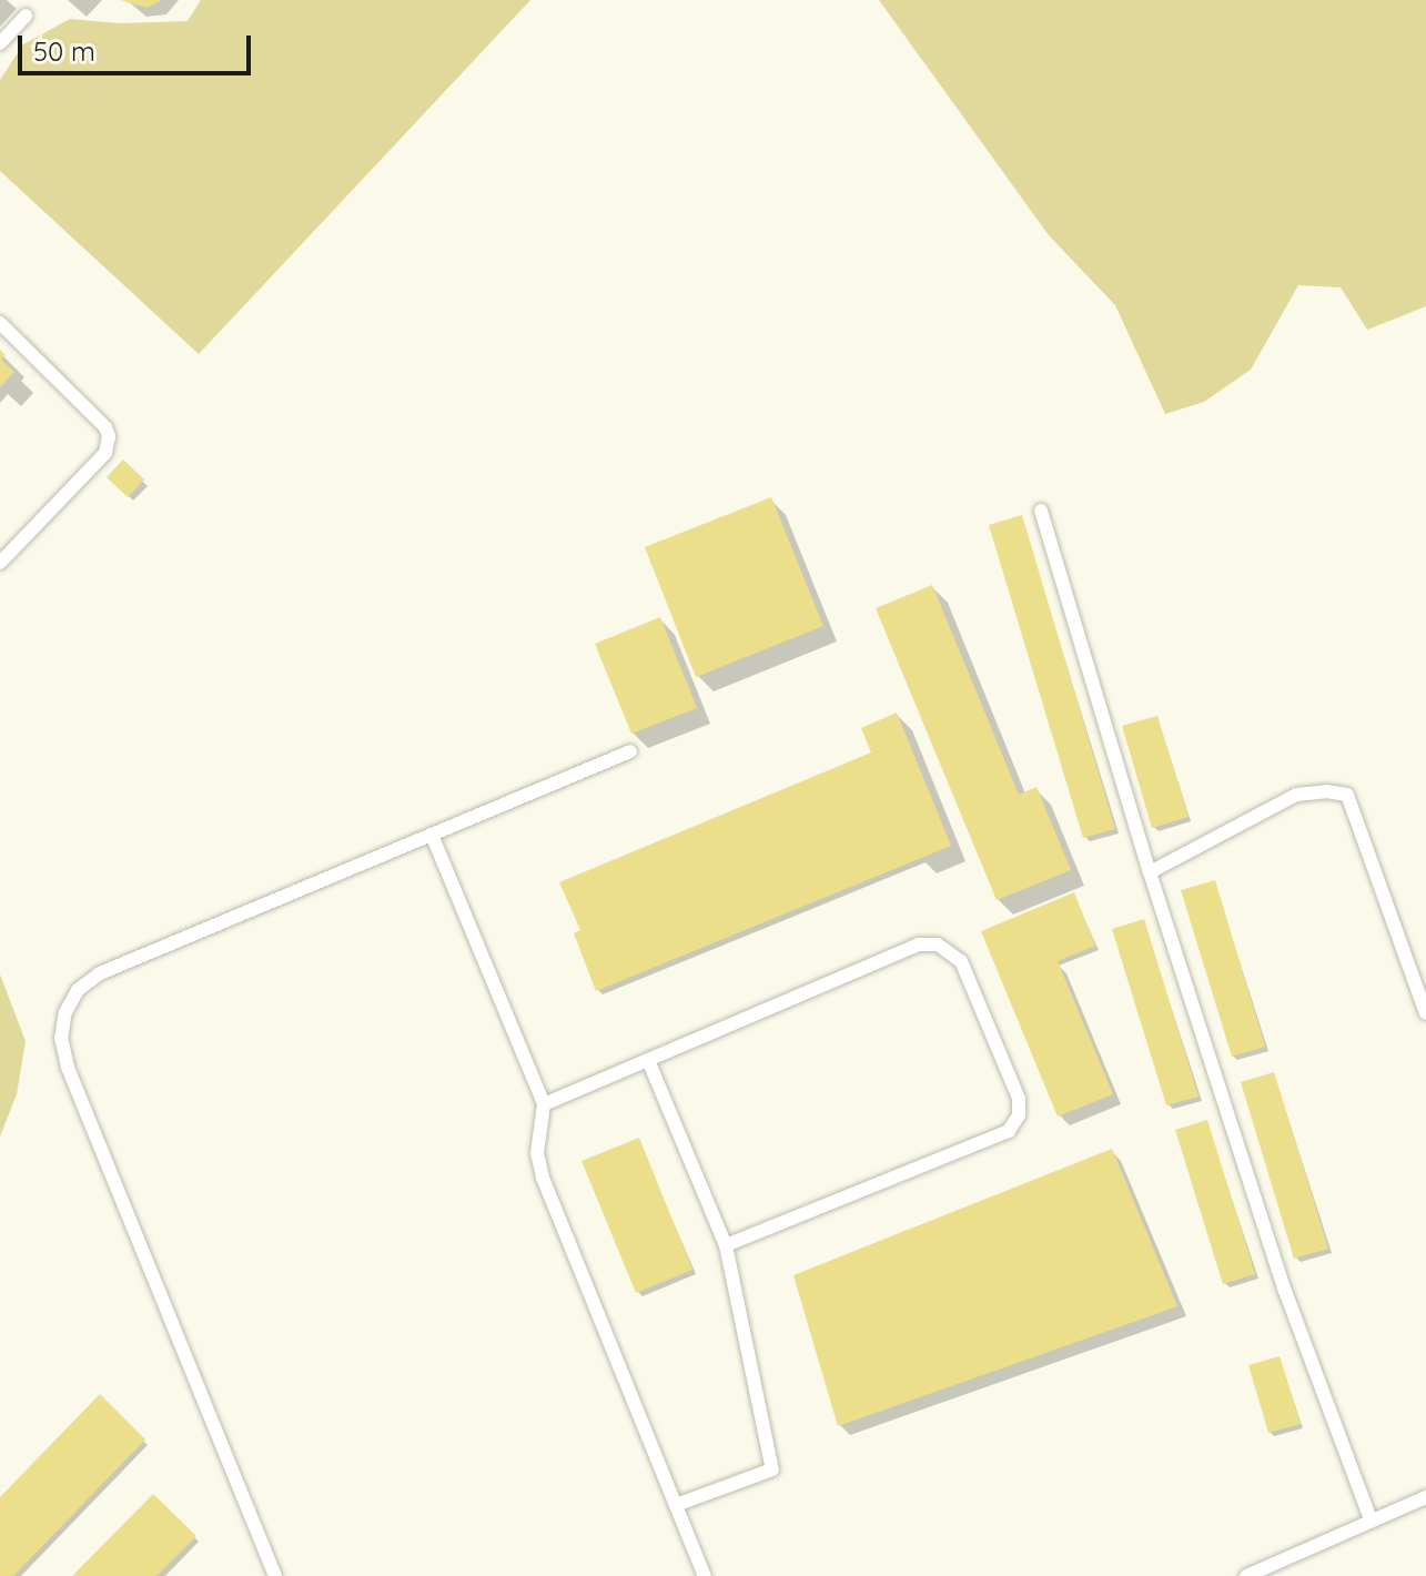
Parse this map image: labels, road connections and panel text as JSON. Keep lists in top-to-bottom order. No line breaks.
{"scale_bar":"50 m"}
